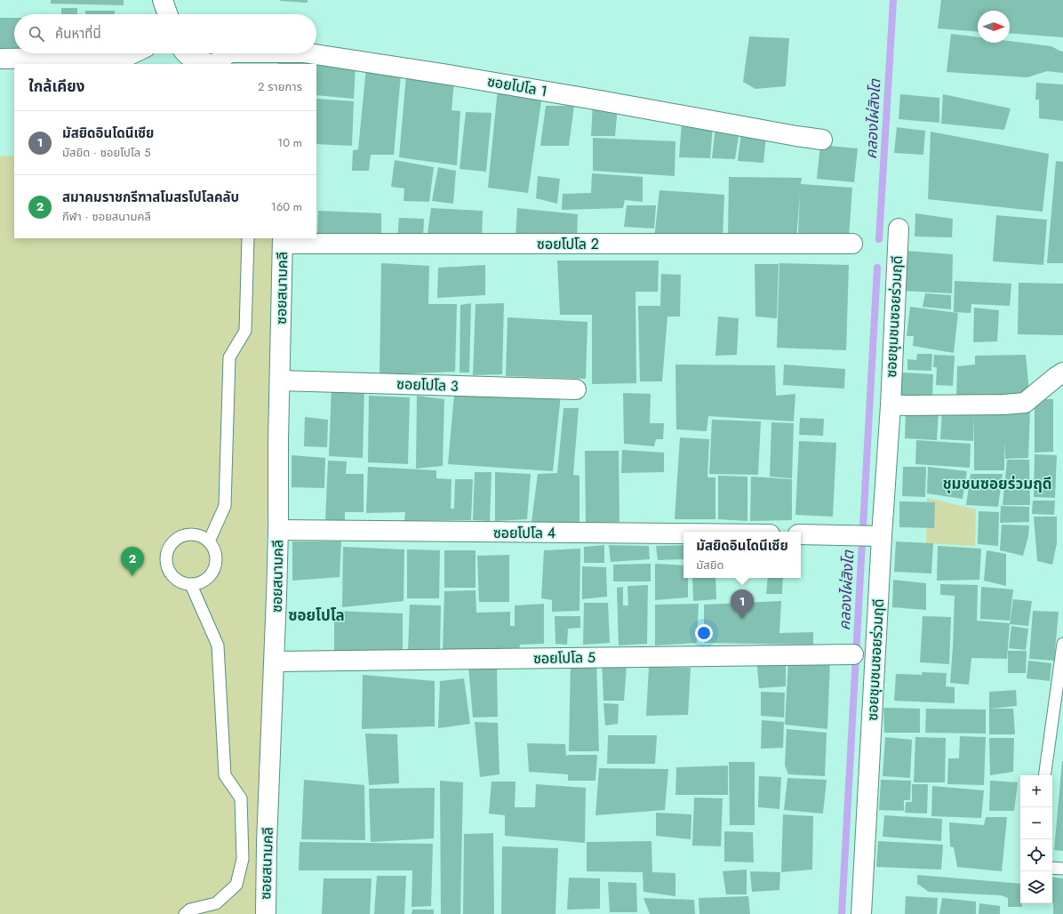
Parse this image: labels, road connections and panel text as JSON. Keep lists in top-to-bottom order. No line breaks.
{"streets":{"street":["ซอยโปโล 1","ซอยโปโล 2","ซอยสนามคลี","ซอยชุมชนซอยร่วมฤดี","ซอยโปโล 3","ซอยโปโล 4","ซอยโปโล 5"]},"crossings":[["ซอยโปโล 2","ซอยสนามคลี"],["ซอยสนามคลี","ซอยโปโล 3"],["ซอยสนามคลี","ซอยโปโล 4"],["ซอยสนามคลี","ซอยโปโล 5"]],"districts":["ชุมชนซอยร่วมฤดี","ซอยโปโล"],"water":["คลองไผ่สิงโต"],"north":"right","page":{"search":"ค้นหาที่นี่","heading":["ใกล้เคียง","2 รายการ"],"list":[{"mark":"1","name":"มัสยิดอินโดนีเซีย","note":"มัสยิด · ซอยโปโล 5","value":"10 m"},{"mark":"2","name":"สมาคมราชกรีฑาสโมสรโปโลคลับ","note":"กีฬา · ซอยสนามคลี","value":"160 m"}],"popup":["มัสยิดอินโดนีเซีย","มัสยิด"],"pins":["2","1"],"map_buttons":["+","−"]}}
